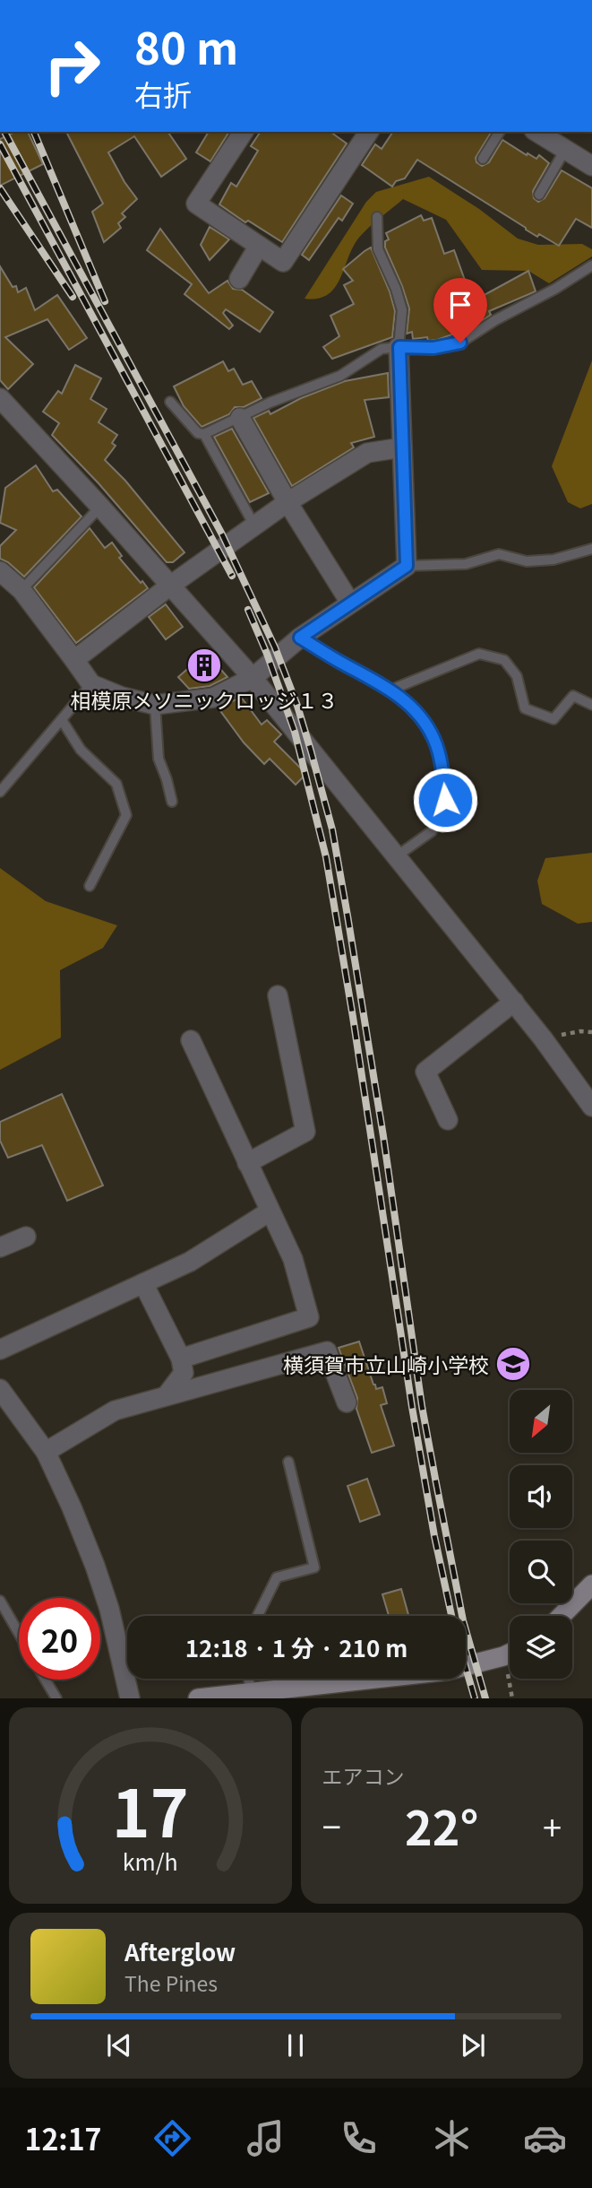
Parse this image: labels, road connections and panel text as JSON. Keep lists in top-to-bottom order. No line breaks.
{"places":{"building":["相模原メソニックロッジ１３"],"school or university":["横須賀市立山崎小学校"]},"north":"bottom left","page":{"turn":["80 m","右折"],"limit":"20","trip":"12:18 · 1 分 · 210 m","tile":"エアコン","heat":["−","22°","+"],"song":["Afterglow","The Pines"],"tabs":"12:17","gauge":["17","km/h"]}}
